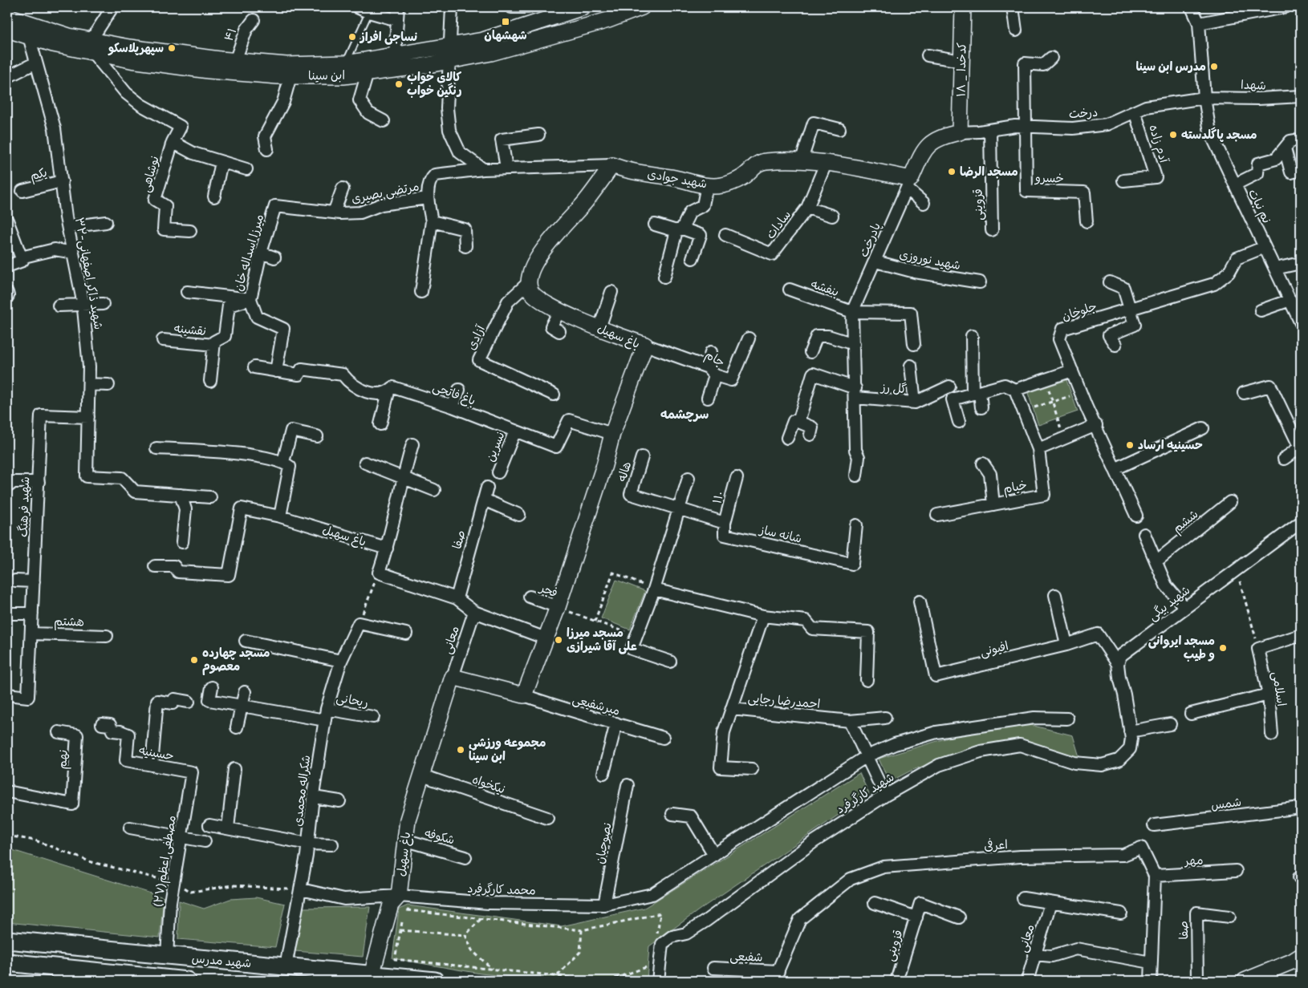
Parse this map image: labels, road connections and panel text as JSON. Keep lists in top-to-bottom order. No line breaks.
{"streets":{"main road":["شهید مدرس"],"street":["۴۱","۱۸ _ کدخدا","ابن سینا","شهدا","درخت","آدم زاده","یکم","نوشاهی","خسرو","شهید جوادی","مرتضی بصیری","قزوینی","نم نبات","سادات","پادرخت","میرزا اسداله خان","شهید نوروزی","۳۲-شهید ذاکر اصفهانی","بنفشه","جلوخان","نقشینه","باغ سهیل","آزادی","جام","گل رز","باغ فاتحی","نسرین","هاله","خیام","۱۱۰","شهید فرهنگ","ششم","شانه ساز","صفا","فجر","شهید بیگی","هشتم","معانی","افیونی","اسلامی","ریحانی","احمدرضا رجایی","میرشفیعی","حسینیه","نهم","نیکخواه","شکراله محمدی","شهید کارگرفرد","شمس","شکوفه","نصوحیان","اعرفی","مهر","مصطفی اعظم(۲۷)","محمد کارگرفرد","شفیعی"]},"crossings":[["۴۱","ابن سینا"],["۱۸ _ کدخدا","درخت"],["ابن سینا","۳۲-شهید ذاکر اصفهانی"],["شهدا","درخت"],["شهدا","نم نبات"],["درخت","آدم زاده"],["درخت","خسرو"],["درخت","قزوینی"],["درخت","نم نبات"],["یکم","۳۲-شهید ذاکر اصفهانی"],["شهید جوادی","مرتضی بصیری"],["شهید جوادی","سادات"],["شهید جوادی","پادرخت"],["مرتضی بصیری","میرزا اسداله خان"],["نم نبات","جلوخان"],["پادرخت","شهید نوروزی"],["پادرخت","بنفشه"],["میرزا اسداله خان","نقشینه"],["۳۲-شهید ذاکر اصفهانی","شهید فرهنگ"],["باغ سهیل","آزادی"],["باغ سهیل","جام"],["باغ سهیل","باغ فاتحی"],["باغ سهیل","فجر"],["باغ سهیل","معانی"],["باغ سهیل","میرشفیعی"],["باغ سهیل","نیکخواه"],["باغ سهیل","شکوفه"],["باغ سهیل","محمد کارگرفرد"],["باغ سهیل","شهید مدرس"],["باغ فاتحی","نسرین"],["۱۱۰","شانه ساز"],["شهید فرهنگ","هشتم"],["شهید بیگی","افیونی"],["ریحانی","شکراله محمدی"],["حسینیه","مصطفی اعظم(۲۷)"],["شکراله محمدی","محمد کارگرفرد"],["شکراله محمدی","شهید مدرس"],["نصوحیان","محمد کارگرفرد"],["اعرفی","مهر"],["اعرفی","شفیعی"],["مصطفی اعظم(۲۷)","شهید مدرس"]],"districts":["سرچشمه"],"places":{"transit":["شهشهان"],"other":["نساجی افراز","سپهرپلاسکو","مدرس ابن سینا","کالای خواب رنگین خواب","مسجد پاگلدسته","مسجد الرضا","حسینیه ارساد","مسجد میرزا علی آقا شیرازی","مسجد ایروانی و طیب","مسجد چهارده معصوم","مجموعه ورزشی ابن سینا"]}}
